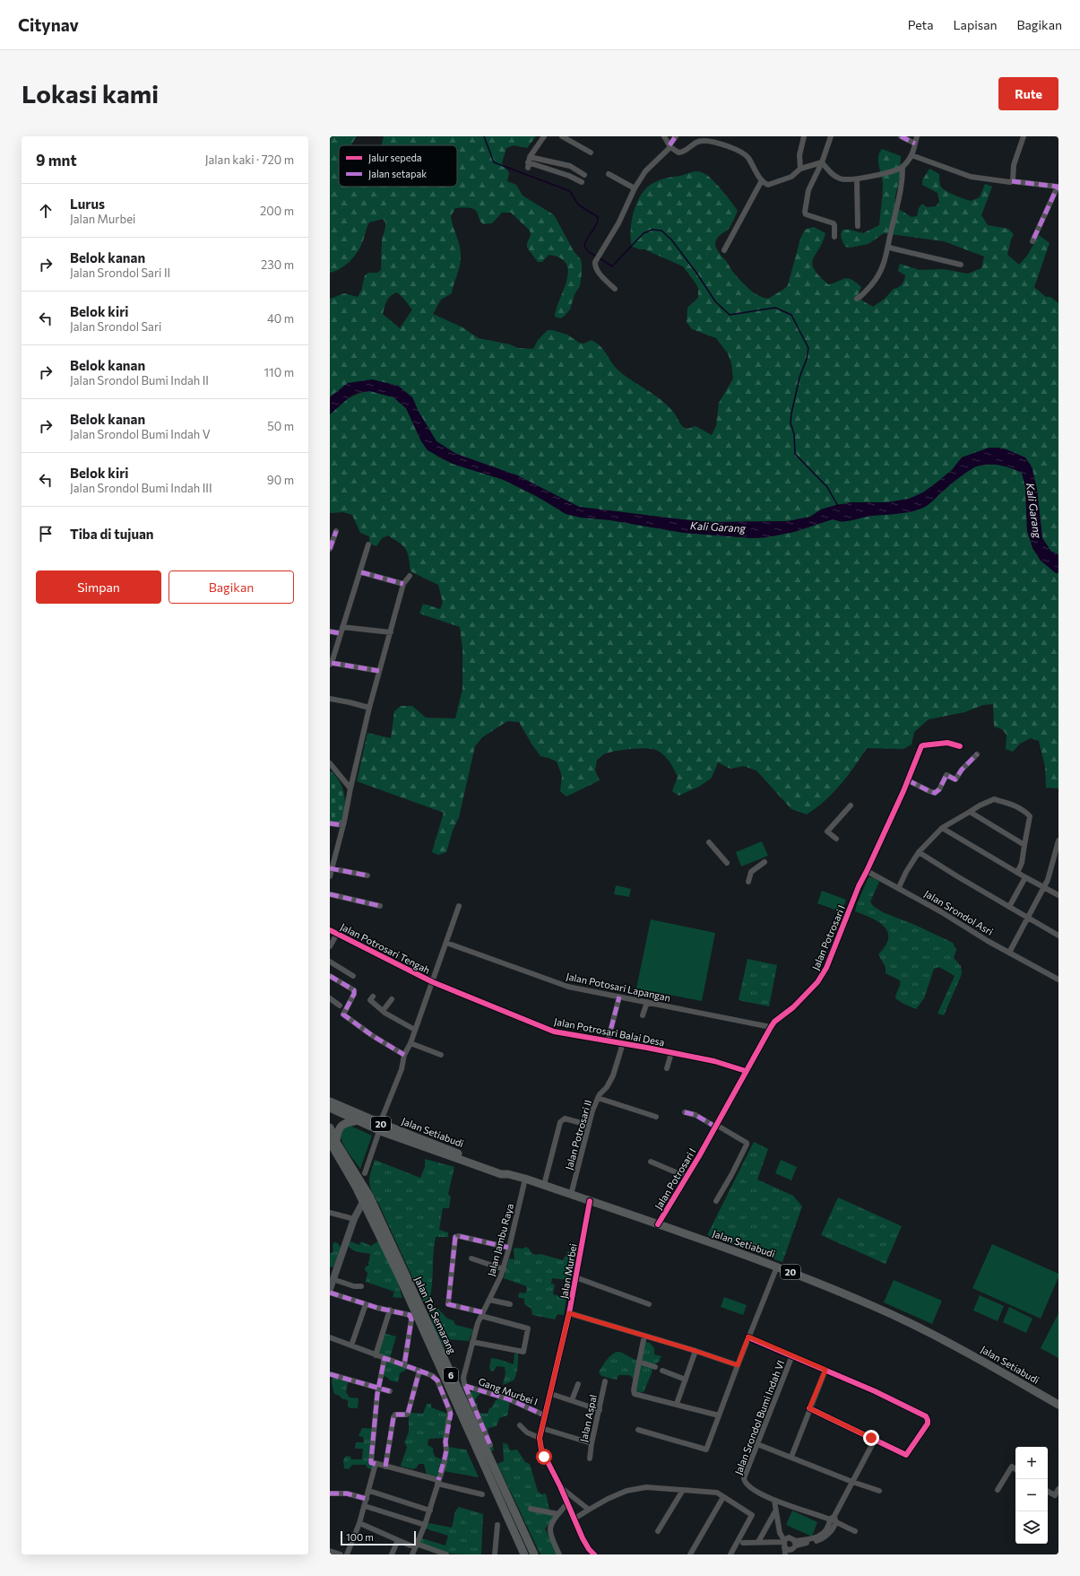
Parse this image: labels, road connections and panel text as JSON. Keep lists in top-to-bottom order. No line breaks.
{"streets":{"highway":["20","Jalan Setiabudi","Jalan Tol Semarang","6"],"street":["Jalan Srondol Asri","Jalan Potrosari I","Jalan Potrosari Tengah","Jalan Potosari Lapangan","Jalan Potrosari Balai Desa","Jalan Potrosari II","Jalan Jambu Raya","Jalan Murbei","Gang Murbei I","Jalan Srondol Bumi Indah VI","Jalan Aspal"]},"crossings":[["Jalan Srondol Asri","Jalan Potrosari I"],["Jalan Potrosari I","Jalan Potosari Lapangan"],["Jalan Potrosari I","Jalan Potrosari Balai Desa"],["Jalan Potrosari I","Jalan Setiabudi"],["Jalan Potrosari Tengah","Jalan Potrosari Balai Desa"],["Jalan Potrosari Balai Desa","Jalan Potrosari II"],["Jalan Setiabudi","Jalan Potrosari II"],["Jalan Setiabudi","Jalan Jambu Raya"],["Jalan Setiabudi","Jalan Murbei"],["Jalan Jambu Raya","Gang Murbei I"],["Jalan Murbei","Gang Murbei I"]],"water":["Kali Garang"],"legend":["Jalur sepeda","Jalan setapak"],"scale_bar":"100 m","page":{"header":"Citynav","nav":["Peta","Lapisan","Bagikan"],"buttons":["Rute",["Simpan","Bagikan"]],"title":"Lokasi kami","heading":["9 mnt","Jalan kaki · 720 m"],"list":[["Lurus","Jalan Murbei","200 m"],["Belok kanan","Jalan Srondol Sari II","230 m"],["Belok kiri","Jalan Srondol Sari","40 m"],["Belok kanan","Jalan Srondol Bumi Indah II","110 m"],["Belok kanan","Jalan Srondol Bumi Indah V","50 m"],["Belok kiri","Jalan Srondol Bumi Indah III","90 m"],"Tiba di tujuan"],"map_buttons":["+","−"],"scale":"100 m"}}
